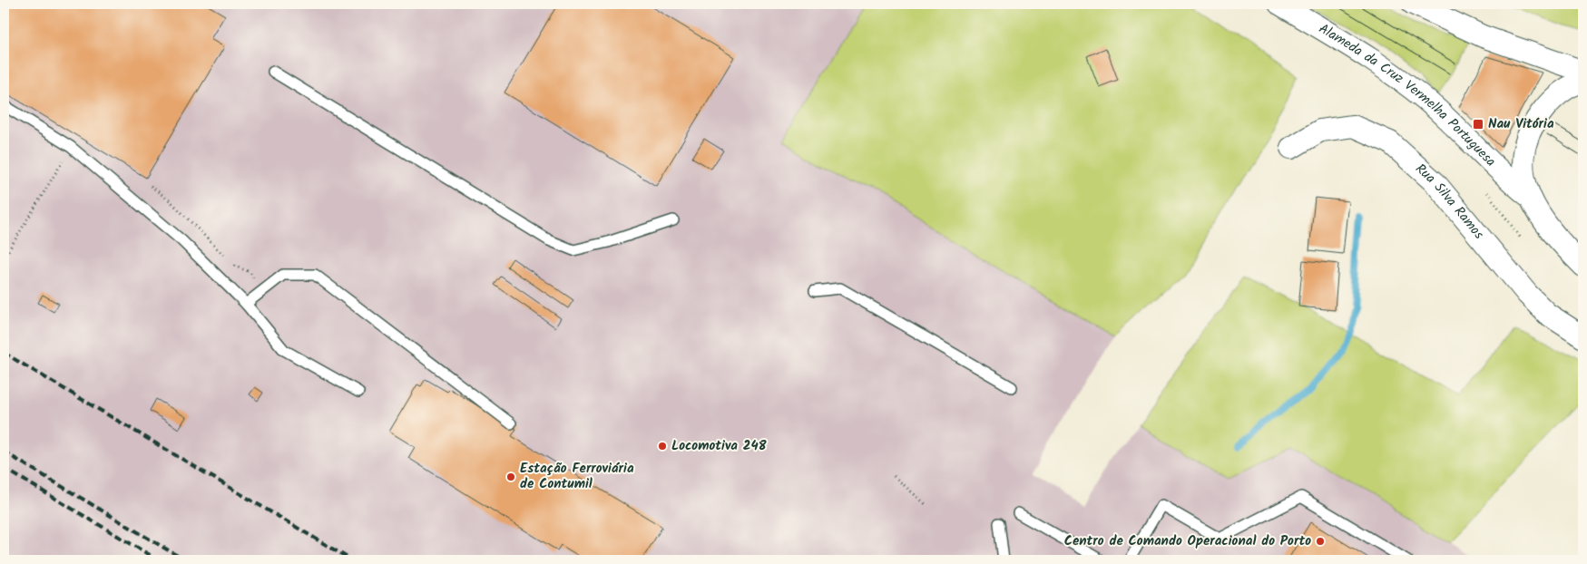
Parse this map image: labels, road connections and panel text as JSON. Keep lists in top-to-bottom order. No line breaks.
{"streets":{"street":["Alameda da Cruz Vermelha Portuguesa","Rua Silva Ramos"]},"places":{"transit":["Nau Vitória"],"other":["Locomotiva 248","Estação Ferroviária de Contumil","Centro de Comando Operacional do Porto"]}}
